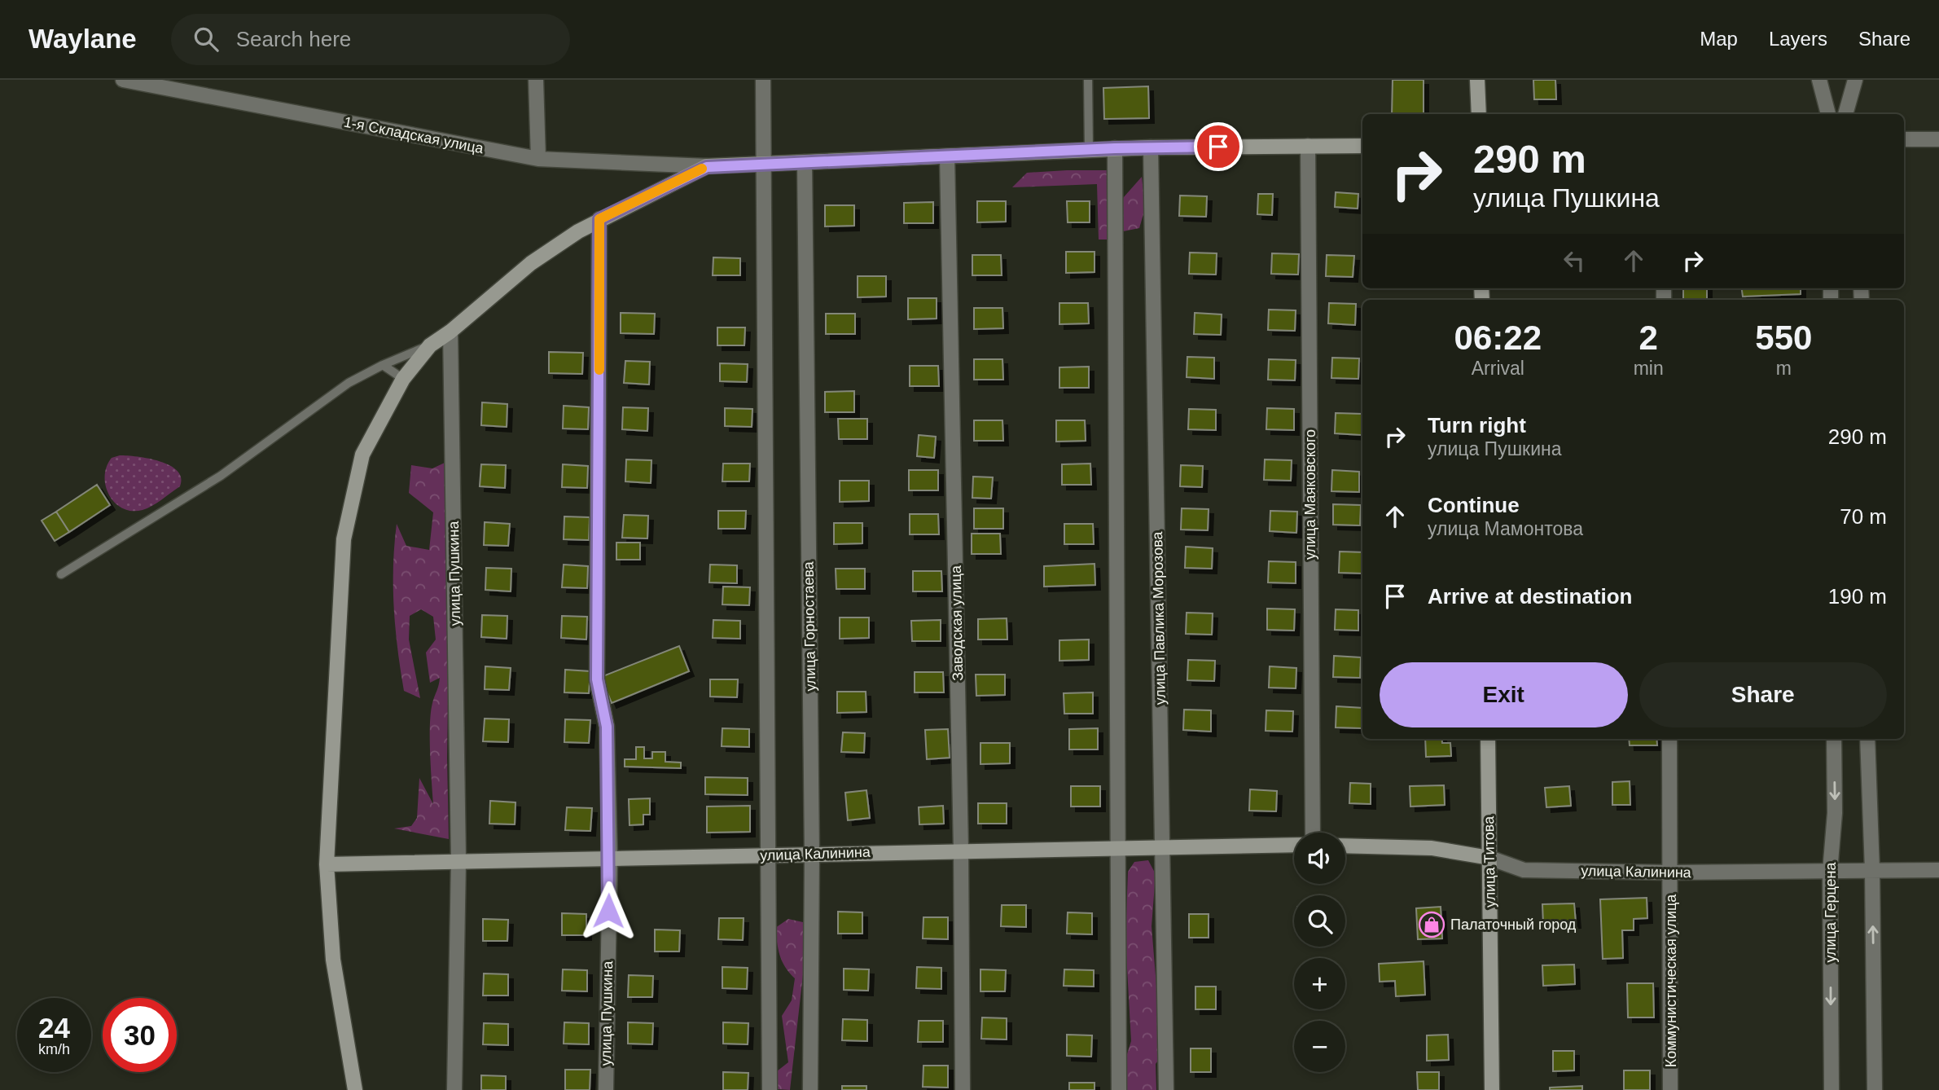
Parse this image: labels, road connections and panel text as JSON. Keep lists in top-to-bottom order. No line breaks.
{"streets":{"main road":["улица Калинина","улица Титова"],"street":["1-я Складская улица","улица Маяковского","улица Пушкина","улица Павлика Морозова","Заводская улица","улица Горностаева","улица Герцена","Коммунистическая улица"]},"crossings":[["улица Пушкина","улица Калинина"],["улица Павлика Морозова","улица Калинина"],["Заводская улица","улица Калинина"],["улица Горностаева","улица Калинина"],["улица Калинина","улица Титова"],["улица Калинина","улица Герцена"],["улица Калинина","Коммунистическая улица"]],"places":{"shop":["Палаточный город"]},"page":{"header":"Waylane","search":"Search here","nav":["Map","Layers","Share"],"turn":["290 m","улица Пушкина"],"eta":["06:22","Arrival","2","min","550","m"],"list":[{"name":"Turn right","note":"улица Пушкина","value":"290 m"},{"name":"Continue","note":"улица Мамонтова","value":"70 m"},{"name":"Arrive at destination","value":"190 m"}],"buttons":["Exit","Share"],"map_buttons":["+","−"],"speed":"24 km/h","limit":"30"}}
